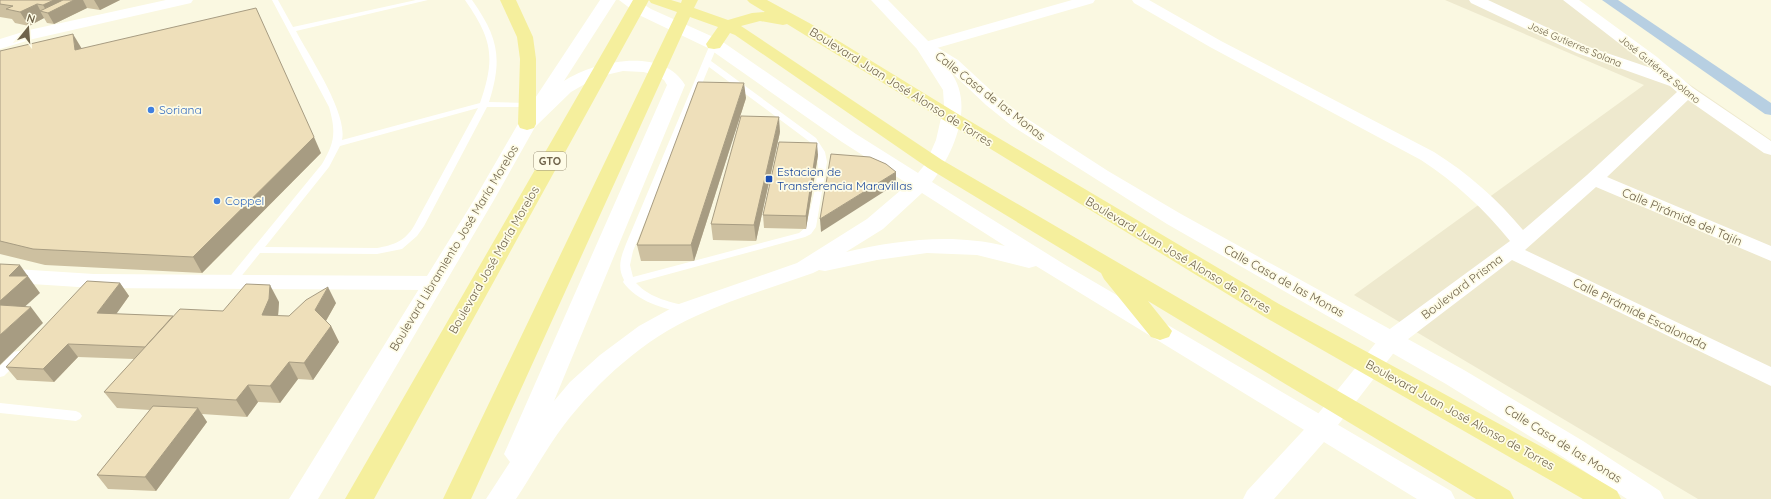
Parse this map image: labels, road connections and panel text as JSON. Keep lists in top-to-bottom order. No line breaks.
{"streets":{"main road":["Boulevard Juan José Alonso de Torres","GTO","Boulevard José María Morelos"],"street":["José Gutierres Solana","José Gutiérrez Solano","Calle Casa de las Monas","Calle Pirámide del Tajín","Boulevard Libramiento José María Morelos","Boulevard Prisma","Calle Pirámide Escalonada"]},"crossings":[["José Gutierres Solana","José Gutiérrez Solano"],["José Gutierres Solana","Boulevard Prisma"],["José Gutiérrez Solano","Boulevard Prisma"],["Boulevard Juan José Alonso de Torres","Boulevard Prisma"],["Calle Casa de las Monas","Boulevard Prisma"],["Calle Pirámide del Tajín","Boulevard Prisma"],["Boulevard Prisma","Calle Pirámide Escalonada"]],"places":{"other":["Soriana","Coppel"],"transit":["Estacion de Transferencia Maravillas"]},"north":"top"}
